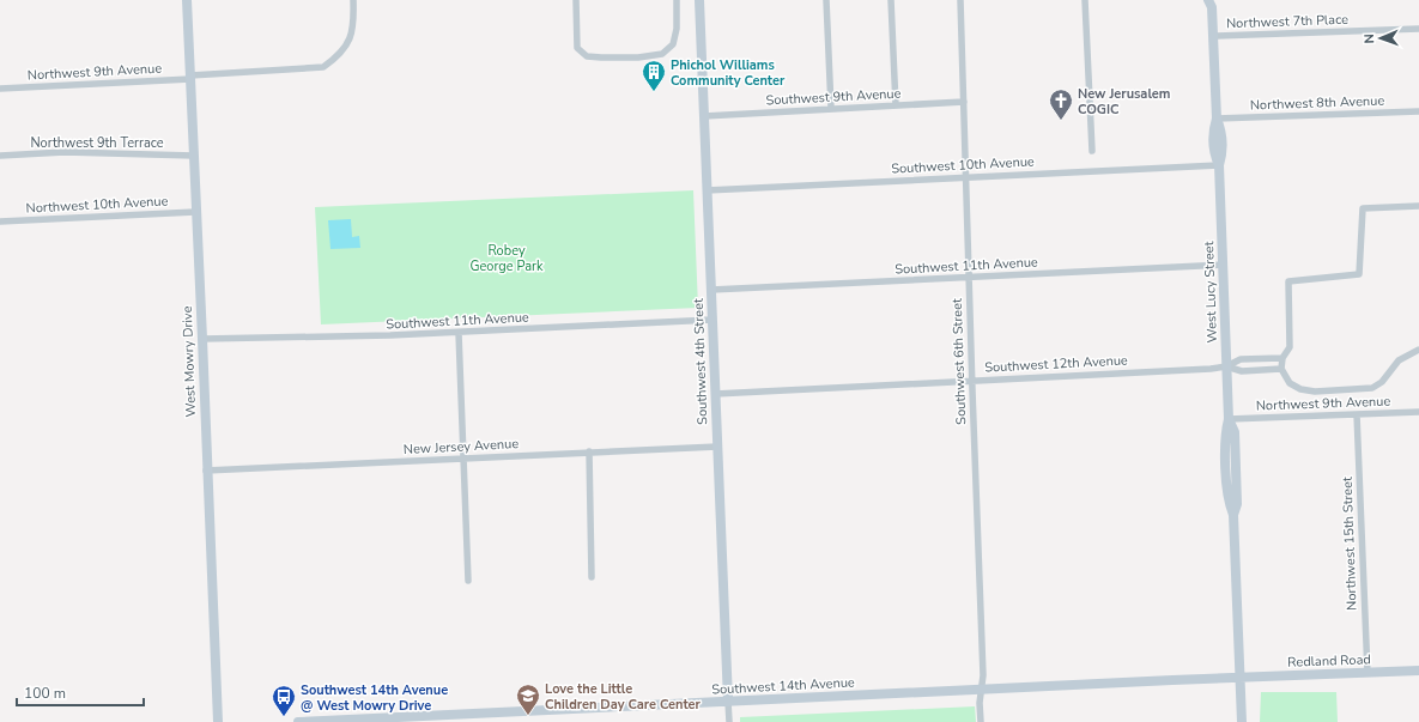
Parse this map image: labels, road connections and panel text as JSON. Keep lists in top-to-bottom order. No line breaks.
{"streets":{"street":["Northwest 7th Place","Northwest 9th Avenue","Southwest 9th Avenue","Northwest 8th Avenue","Northwest 9th Terrace","Southwest 10th Avenue","Northwest 10th Avenue","Southwest 11th Avenue","West Lucy Street","West Mowry Drive","Southwest 4th Street","Southwest 6th Street","Southwest 12th Avenue","New Jersey Avenue","Northwest 15th Street","Redland Road","Southwest 14th Avenue"]},"crossings":[["Northwest 7th Place","West Lucy Street"],["Northwest 9th Avenue","West Lucy Street"],["Northwest 9th Avenue","West Mowry Drive"],["Northwest 9th Avenue","Northwest 15th Street"],["Southwest 9th Avenue","Southwest 4th Street"],["Southwest 9th Avenue","Southwest 6th Street"],["Northwest 8th Avenue","West Lucy Street"],["Northwest 9th Terrace","West Mowry Drive"],["Southwest 10th Avenue","West Lucy Street"],["Southwest 10th Avenue","Southwest 4th Street"],["Southwest 10th Avenue","Southwest 6th Street"],["Northwest 10th Avenue","West Mowry Drive"],["Southwest 11th Avenue","West Lucy Street"],["Southwest 11th Avenue","West Mowry Drive"],["Southwest 11th Avenue","Southwest 4th Street"],["Southwest 11th Avenue","Southwest 6th Street"],["West Lucy Street","Southwest 12th Avenue"],["West Lucy Street","Redland Road"],["West Lucy Street","Southwest 14th Avenue"],["West Mowry Drive","New Jersey Avenue"],["Southwest 4th Street","Southwest 12th Avenue"],["Southwest 4th Street","New Jersey Avenue"],["Southwest 4th Street","Southwest 14th Avenue"],["Southwest 6th Street","Southwest 12th Avenue"],["Southwest 6th Street","Southwest 14th Avenue"],["Northwest 15th Street","Redland Road"],["Redland Road","Southwest 14th Avenue"]],"parks":["Robey George Park"],"places":{"building":["Phichol Williams Community Center"],"church":["New Jerusalem COGIC"],"school or university":["Love the Little Children Day Care Center"],"bus stop":["Southwest 14th Avenue @ West Mowry Drive"]},"scale_bar":"100 m","north":"left"}
